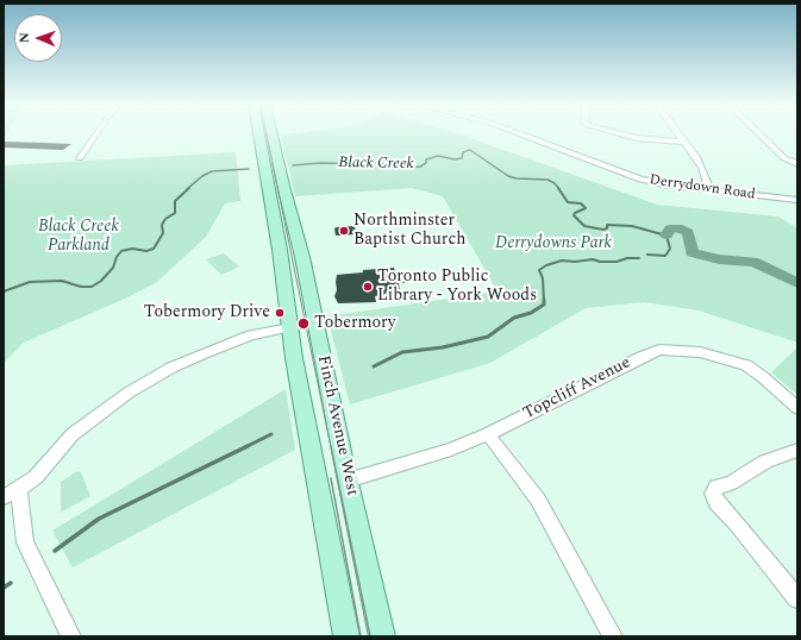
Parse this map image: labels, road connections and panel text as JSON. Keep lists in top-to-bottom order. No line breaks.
{"streets":{"main road":["Finch Avenue West"],"street":["Derrydown Road","Topcliff Avenue"]},"crossings":[["Topcliff Avenue","Finch Avenue West"]],"water":["Black Creek"],"parks":["Black Creek Parkland","Derrydowns Park"],"places":["Northminster Baptist Church","Toronto Public Library - York Woods","Tobermory Drive","Tobermory"],"north":"left"}
